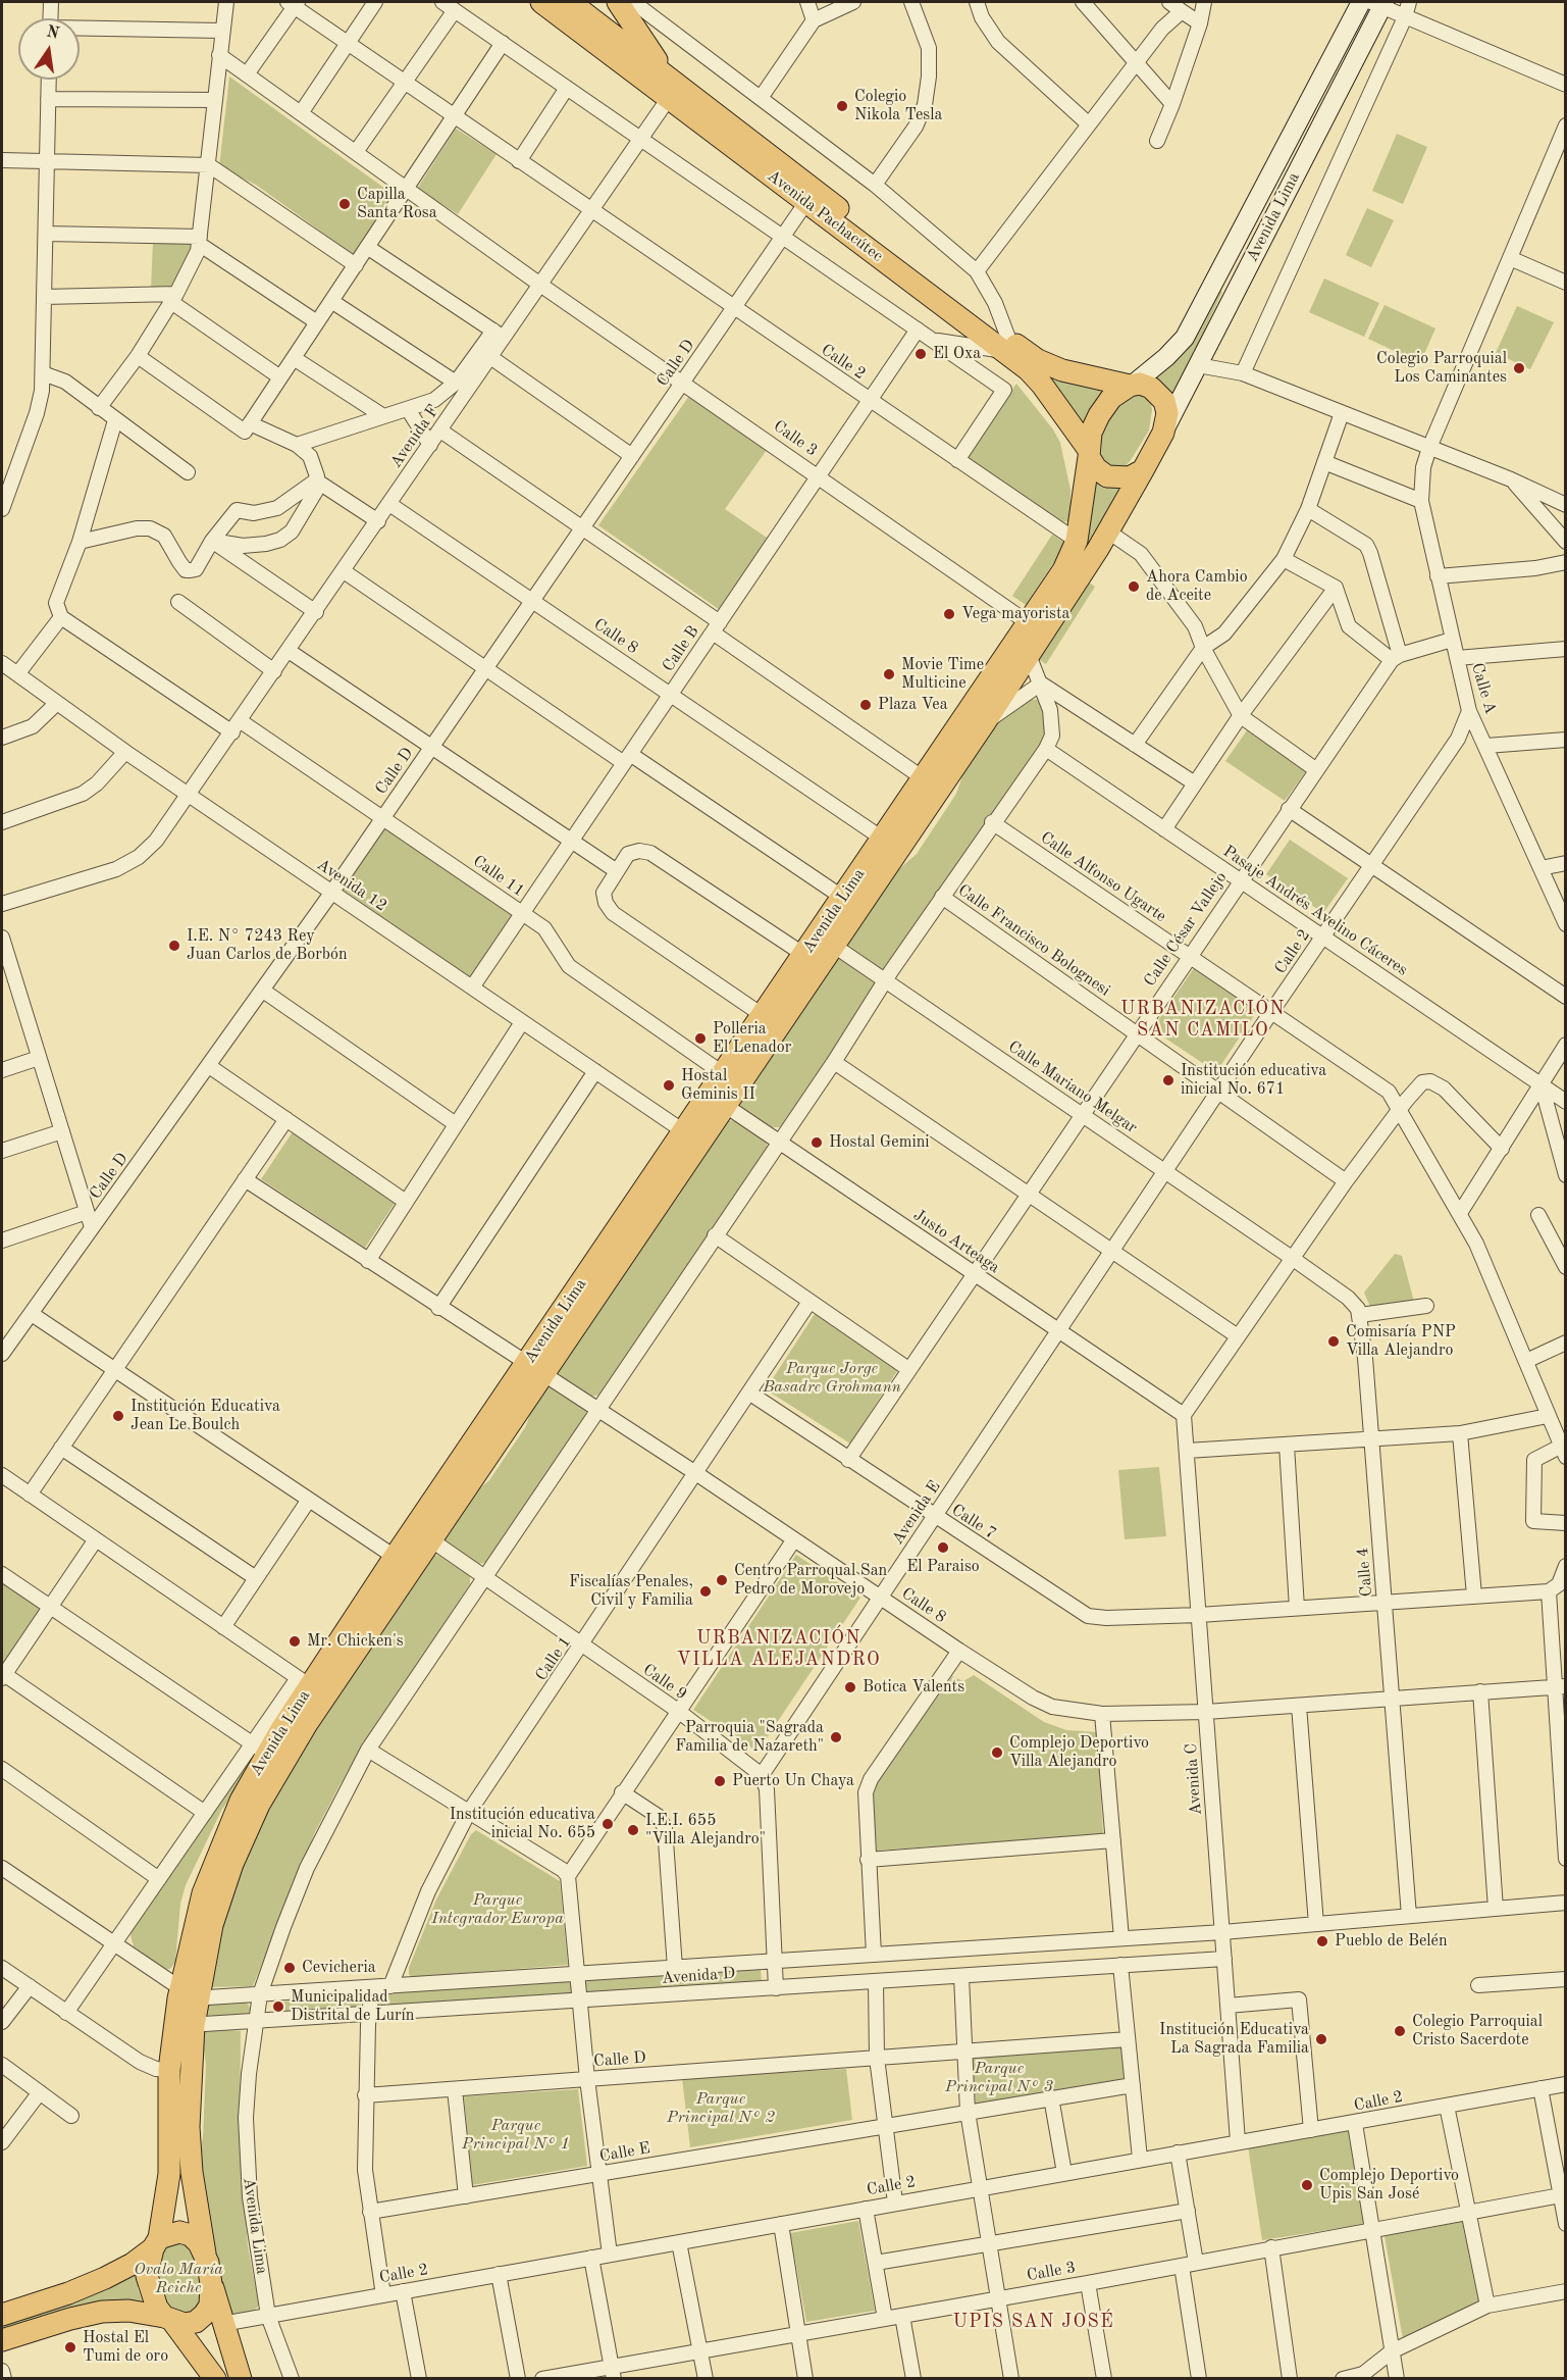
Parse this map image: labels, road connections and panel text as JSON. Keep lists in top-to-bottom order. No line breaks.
{"streets":{"main road":["Avenida Pachacútec","Avenida Lima"],"street":["Calle 2","Calle D","Avenida F","Calle 3","Calle 8","Calle B","Calle A","Calle 11","Calle Alfonso Ugarte","Avenida 12","Pasaje Andrés Avelino Cáceres","Calle César Vallejo","Calle Francisco Bolognesi","Calle Mariano Melgar","Justo Arteaga","Avenida E","Calle 7","Calle 4","Calle 1","Calle 9","Avenida C","Avenida D","Calle E"]},"crossings":[["Avenida Pachacútec","Avenida Lima"],["Avenida Pachacútec","Calle D"],["Avenida Pachacútec","Avenida F"],["Avenida Lima","Calle 2"],["Avenida Lima","Calle 3"],["Avenida Lima","Calle 8"],["Avenida Lima","Calle 11"],["Avenida Lima","Calle Alfonso Ugarte"],["Avenida Lima","Avenida 12"],["Avenida Lima","Pasaje Andrés Avelino Cáceres"],["Avenida Lima","Calle Francisco Bolognesi"],["Avenida Lima","Calle Mariano Melgar"],["Avenida Lima","Justo Arteaga"],["Avenida Lima","Calle 9"],["Avenida Lima","Avenida D"],["Calle 2","Calle D"],["Calle 2","Avenida F"],["Calle 2","Calle B"],["Calle 2","Calle A"],["Calle 2","Calle Alfonso Ugarte"],["Calle 2","Pasaje Andrés Avelino Cáceres"],["Calle 2","Calle Francisco Bolognesi"],["Calle 2","Calle Mariano Melgar"],["Calle 2","Justo Arteaga"],["Calle 2","Avenida E"],["Calle 2","Avenida C"],["Calle D","Calle 3"],["Calle D","Calle 8"],["Calle D","Calle 11"],["Calle D","Avenida 12"],["Avenida F","Calle 3"],["Avenida F","Calle 8"],["Avenida F","Calle 11"],["Avenida F","Avenida 12"],["Calle 3","Calle B"],["Calle 8","Calle B"],["Calle 8","Avenida E"],["Calle 8","Calle 1"],["Calle 8","Avenida C"],["Calle B","Calle 11"],["Calle B","Avenida 12"],["Calle Alfonso Ugarte","Calle César Vallejo"],["Pasaje Andrés Avelino Cáceres","Calle César Vallejo"],["Calle César Vallejo","Calle Francisco Bolognesi"],["Calle César Vallejo","Calle Mariano Melgar"],["Calle César Vallejo","Justo Arteaga"],["Justo Arteaga","Avenida E"],["Justo Arteaga","Avenida C"],["Avenida E","Calle 7"],["Avenida E","Calle 9"],["Calle 7","Calle 1"],["Calle 7","Avenida C"],["Calle 1","Calle 9"],["Calle 1","Avenida D"],["Avenida C","Avenida D"]],"districts":["URBANIZACIÓN SAN CAMILO","URBANIZACIÓN VILLA ALEJANDRO","UPIS SAN JOSÉ"],"parks":["Parque Jorge Basadre Grohmann","Parque Integrador Europa","Parque Principal N° 3","Parque Principal N° 2","Parque Principal N° 1","Ovalo María Reiche"],"places":["Colegio Nikola Tesla","Capilla Santa Rosa","El Oxa","Colegio Parroquial Los Caminantes","Ahora Cambio de Aceite","Vega mayorista","Movie Time Multicine","Plaza Vea","I.E. N° 7243 Rey Juan Carlos de Borbón","Polleria El Lenador","Institución educativa inicial No. 671","Hostal Geminis II","Hostal Gemini","Comisaría PNP Villa Alejandro","Institución Educativa Jean Le Boulch","El Paraiso","Centro Parroqual San Pedro de Morovejo","Fiscalías Penales, Civil y Familia","Mr. Chicken's","Botica Valents","Parroquia \"Sagrada Familia de Nazareth\"","Complejo Deportivo Villa Alejandro","Puerto Un Chaya","Institución educativa inicial No. 655","I.E.I. 655 \"Villa Alejandro\"","Pueblo de Belén","Cevicheria","Municipalidad Distrital de Lurín","Colegio Parroquial Cristo Sacerdote","Institución Educativa La Sagrada Familia","Complejo Deportivo Upis San José","Hostal El Tumi de oro"],"north":"top"}
